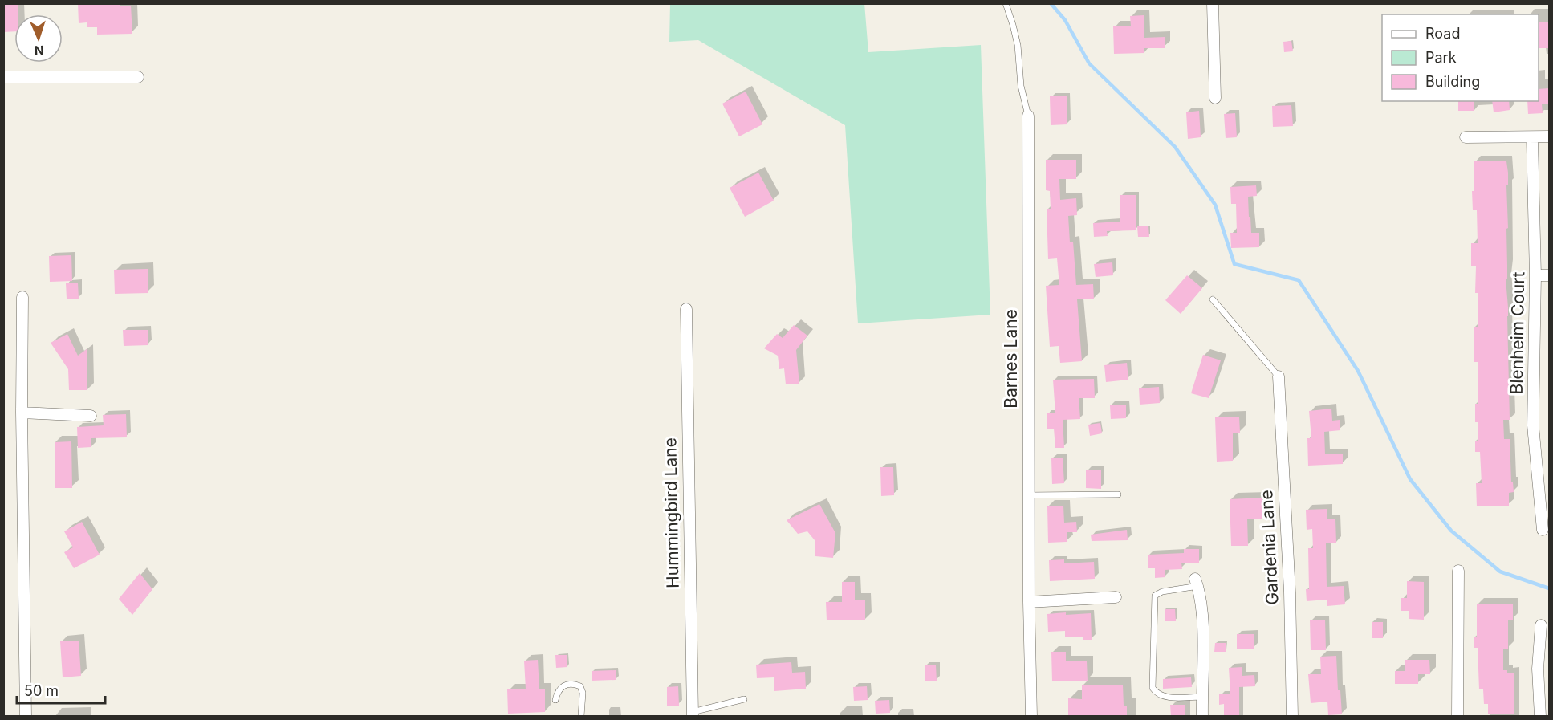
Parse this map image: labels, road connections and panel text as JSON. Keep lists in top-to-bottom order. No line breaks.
{"streets":{"street":["Blenheim Court","Barnes Lane","Hummingbird Lane","Gardenia Lane"]},"legend":["Road","Park","Building"],"scale_bar":"50 m","north":"bottom"}
